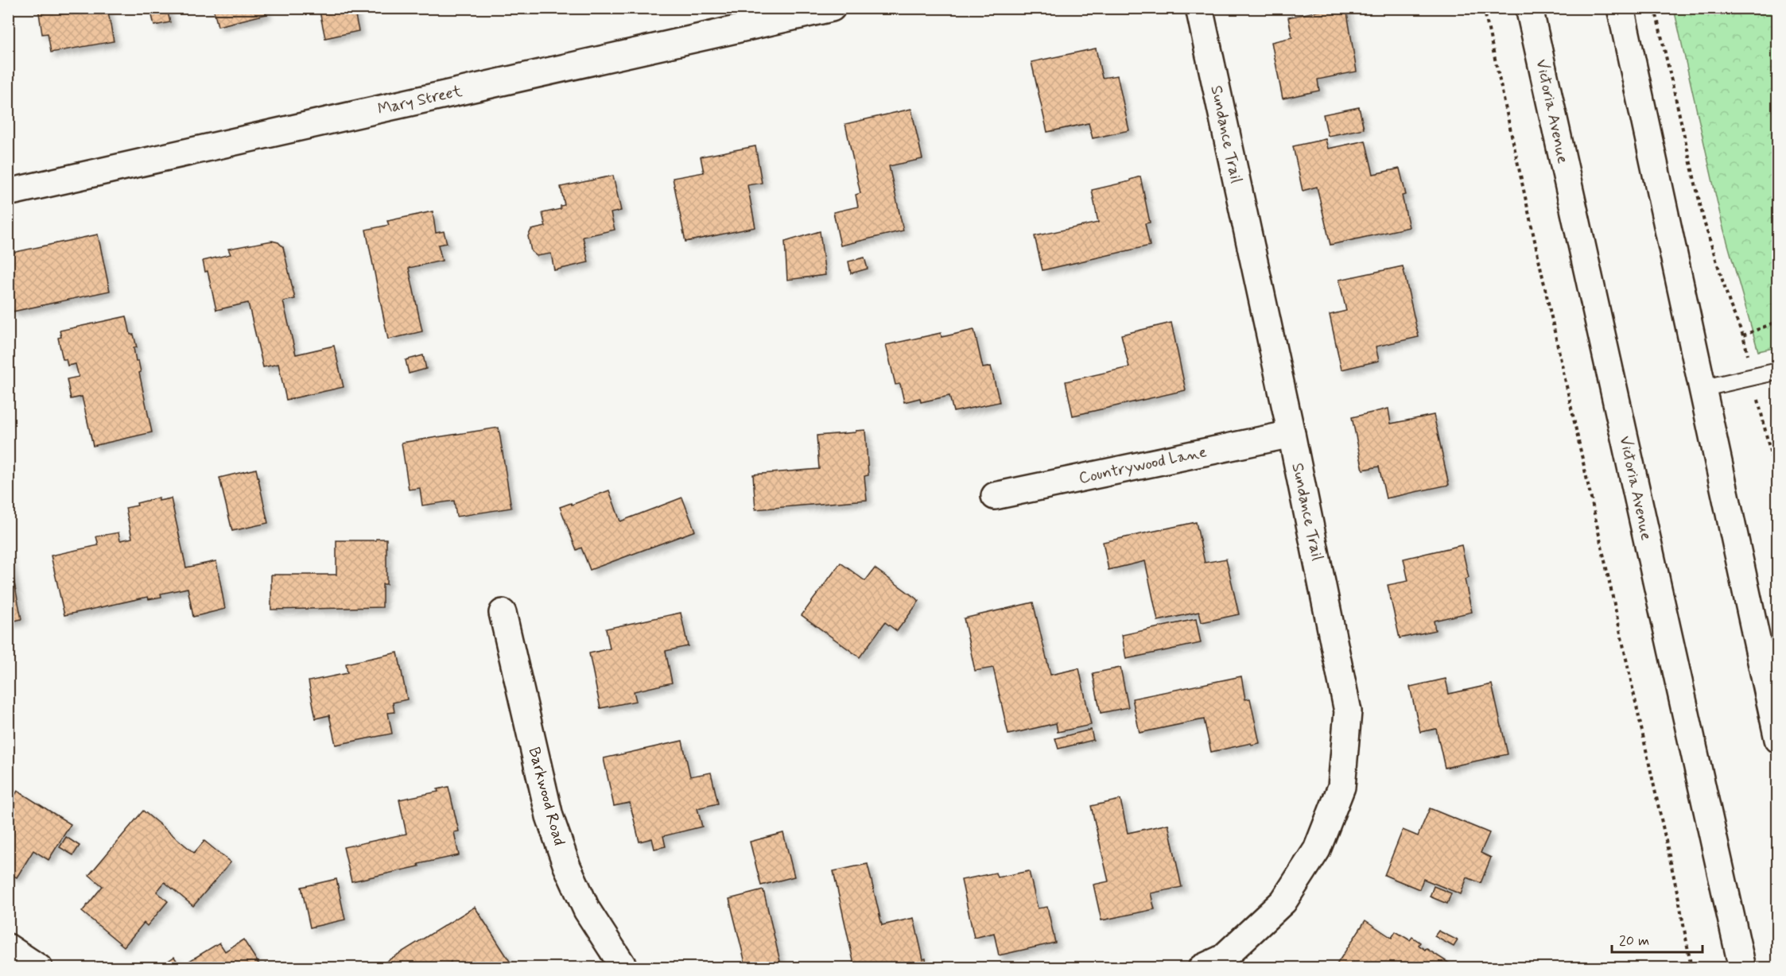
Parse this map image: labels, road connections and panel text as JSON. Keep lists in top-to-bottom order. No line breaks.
{"streets":{"street":["Mary Street","Victoria Avenue","Sundance Trail","Countrywood Lane","Barkwood Road"]},"crossings":[["Sundance Trail","Countrywood Lane"]],"scale_bar":"20 m"}
